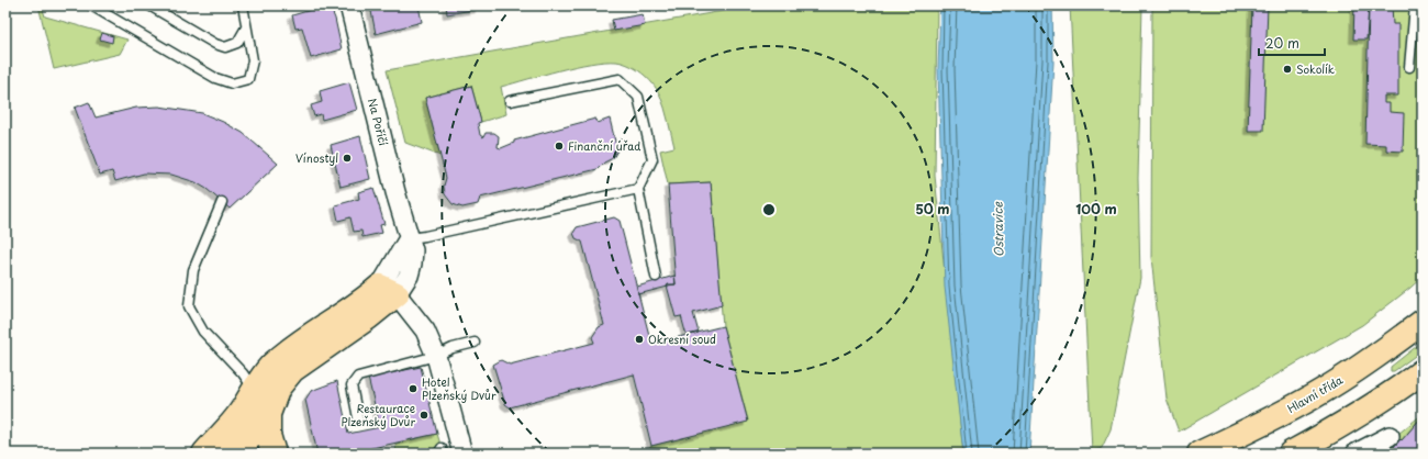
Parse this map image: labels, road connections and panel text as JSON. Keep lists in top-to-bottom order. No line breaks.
{"streets":{"main road":["Hlavní třída"],"street":["Na Poříčí"]},"water":["Ostravice"],"places":["Sokolík","Finanční úřad","Vínostyl","Okresní soud","Hotel Plzeňský Dvůr","Restaurace Plzeňský Dvůr"],"scale_bar":"20 m","rings":["50 m","100 m"]}
